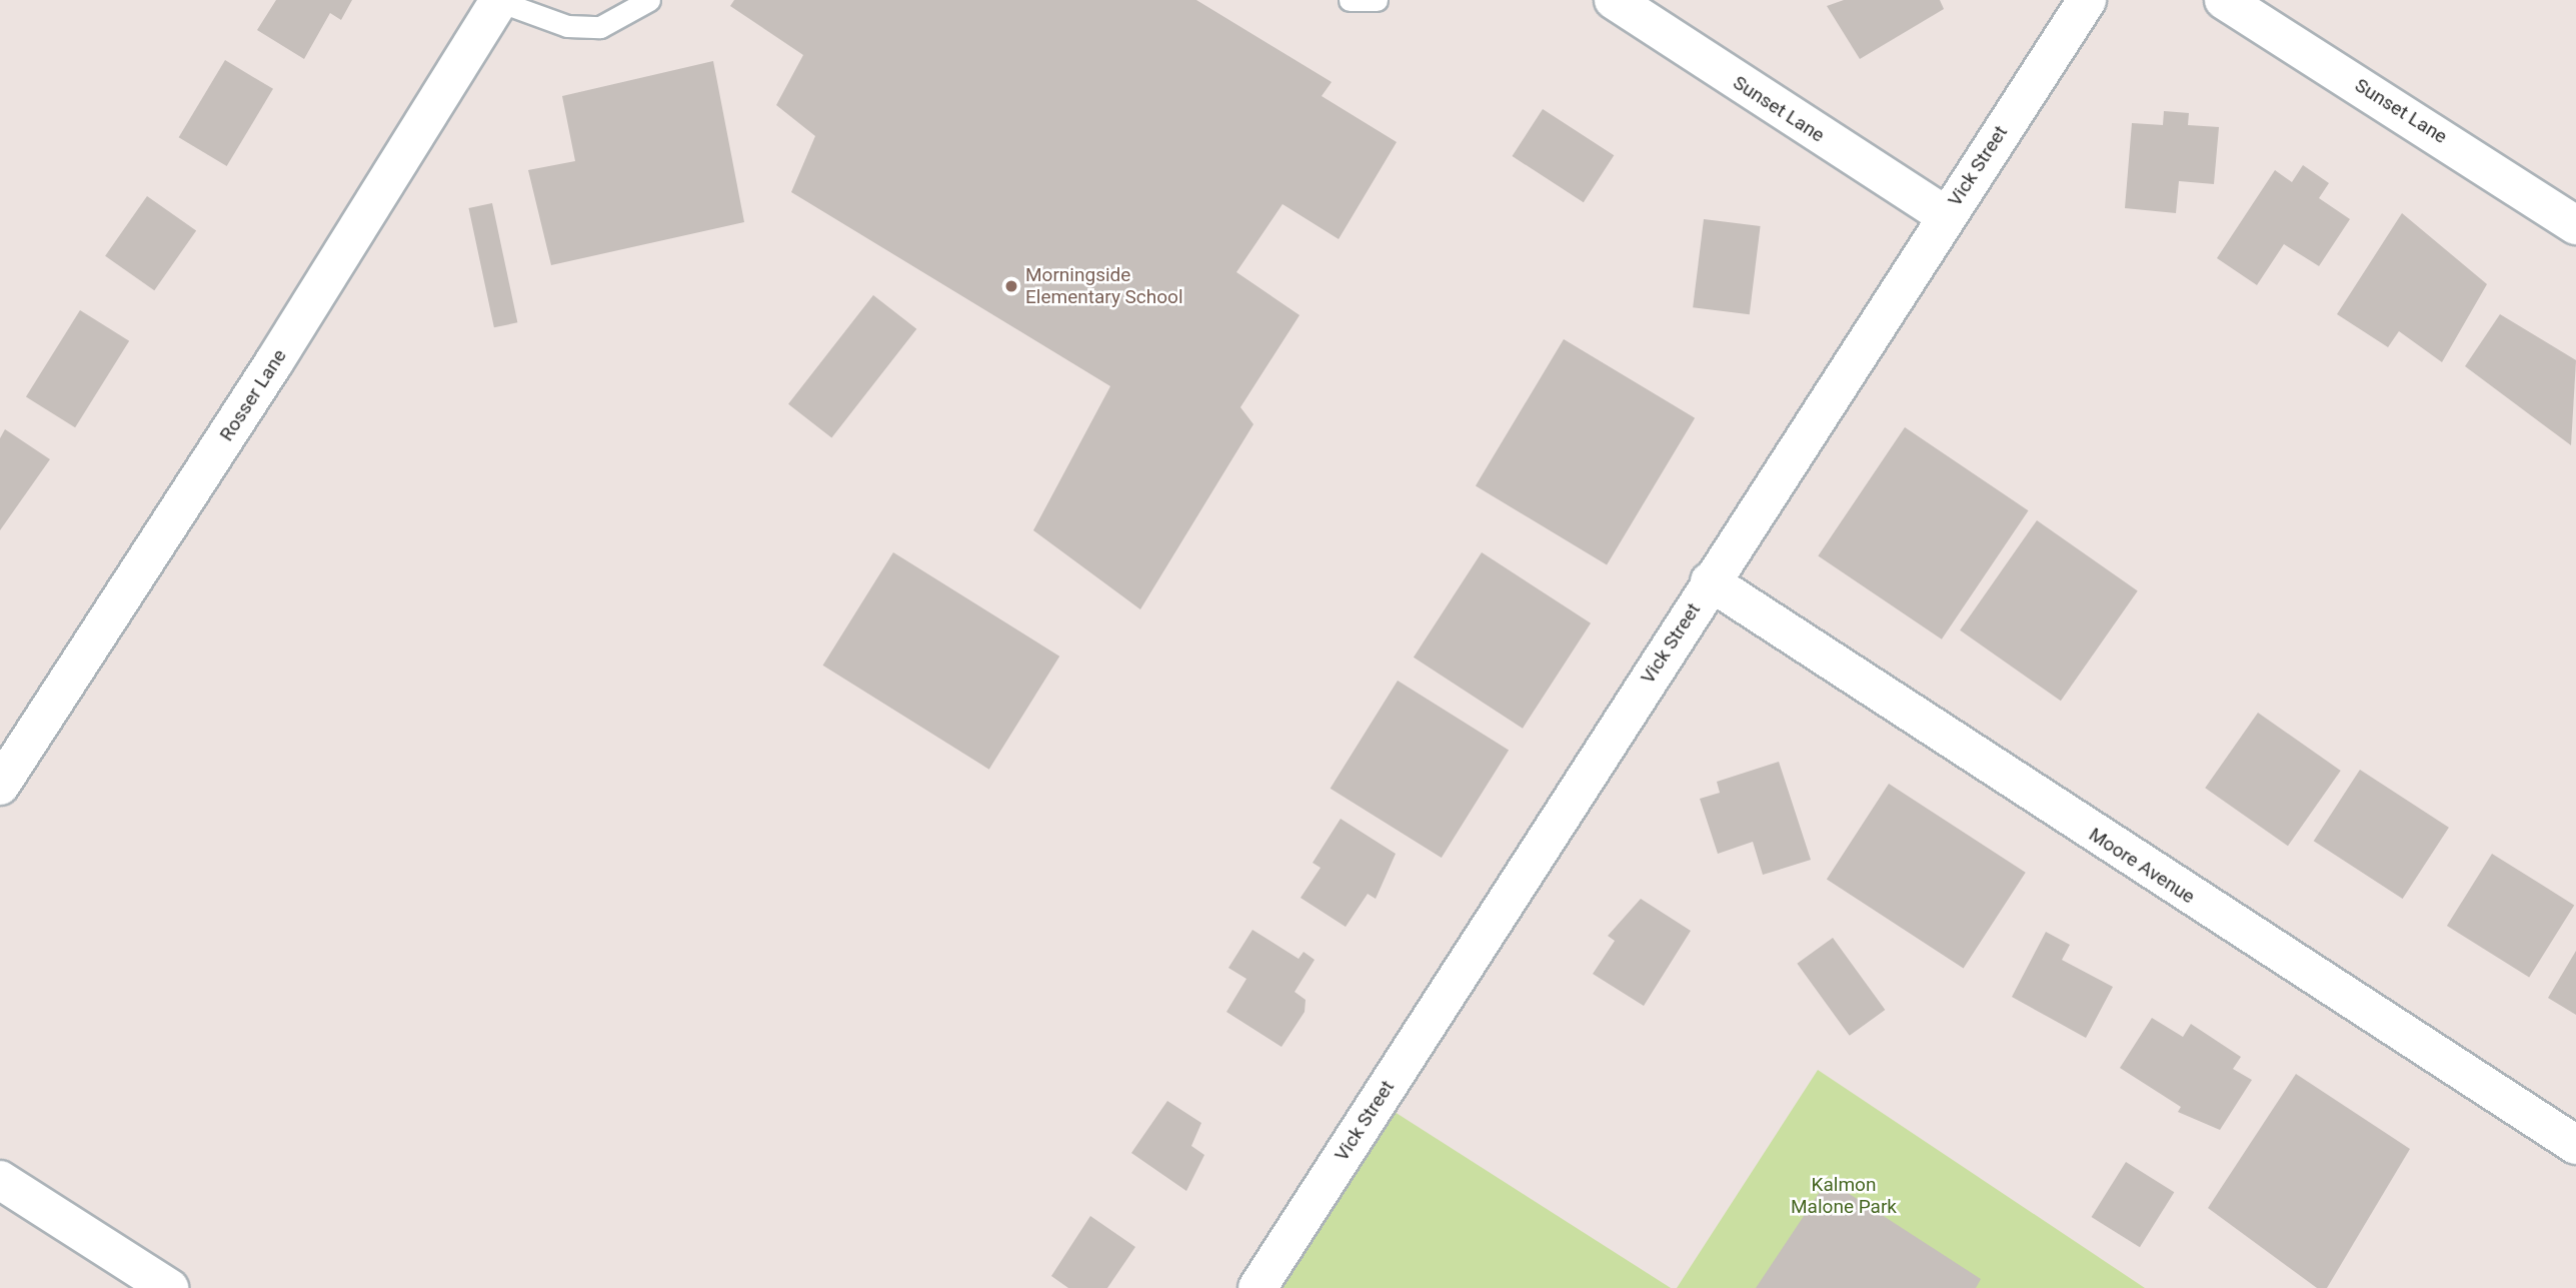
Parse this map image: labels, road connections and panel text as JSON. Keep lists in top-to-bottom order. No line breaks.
{"streets":{"street":["Sunset Lane","Vick Street","Rosser Lane","Moore Avenue"]},"crossings":[["Sunset Lane","Vick Street"],["Vick Street","Moore Avenue"]],"parks":["Kalmon Malone Park"],"places":["Morningside Elementary School"]}
